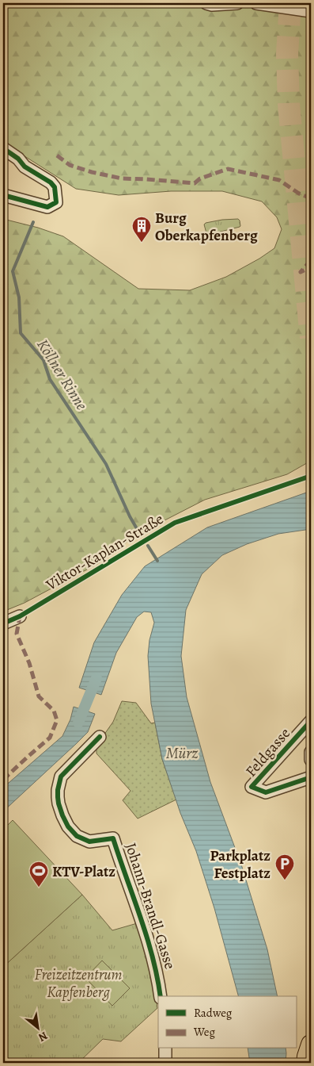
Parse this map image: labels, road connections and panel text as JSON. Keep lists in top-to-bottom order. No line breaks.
{"streets":{"street":["Feldgasse","Johann-Brandl-Gasse"],"cycle path":["Viktor-Kaplan-Straße"]},"water":["Köllner Rinne","Mürz"],"parks":["Freizeitzentrum Kapfenberg"],"places":{"building":["Burg Oberkapfenberg"],"parking":["Parkplatz Festplatz"],"sports":["KTV-Platz"]},"legend":["Radweg","Weg"],"north":"bottom right"}
